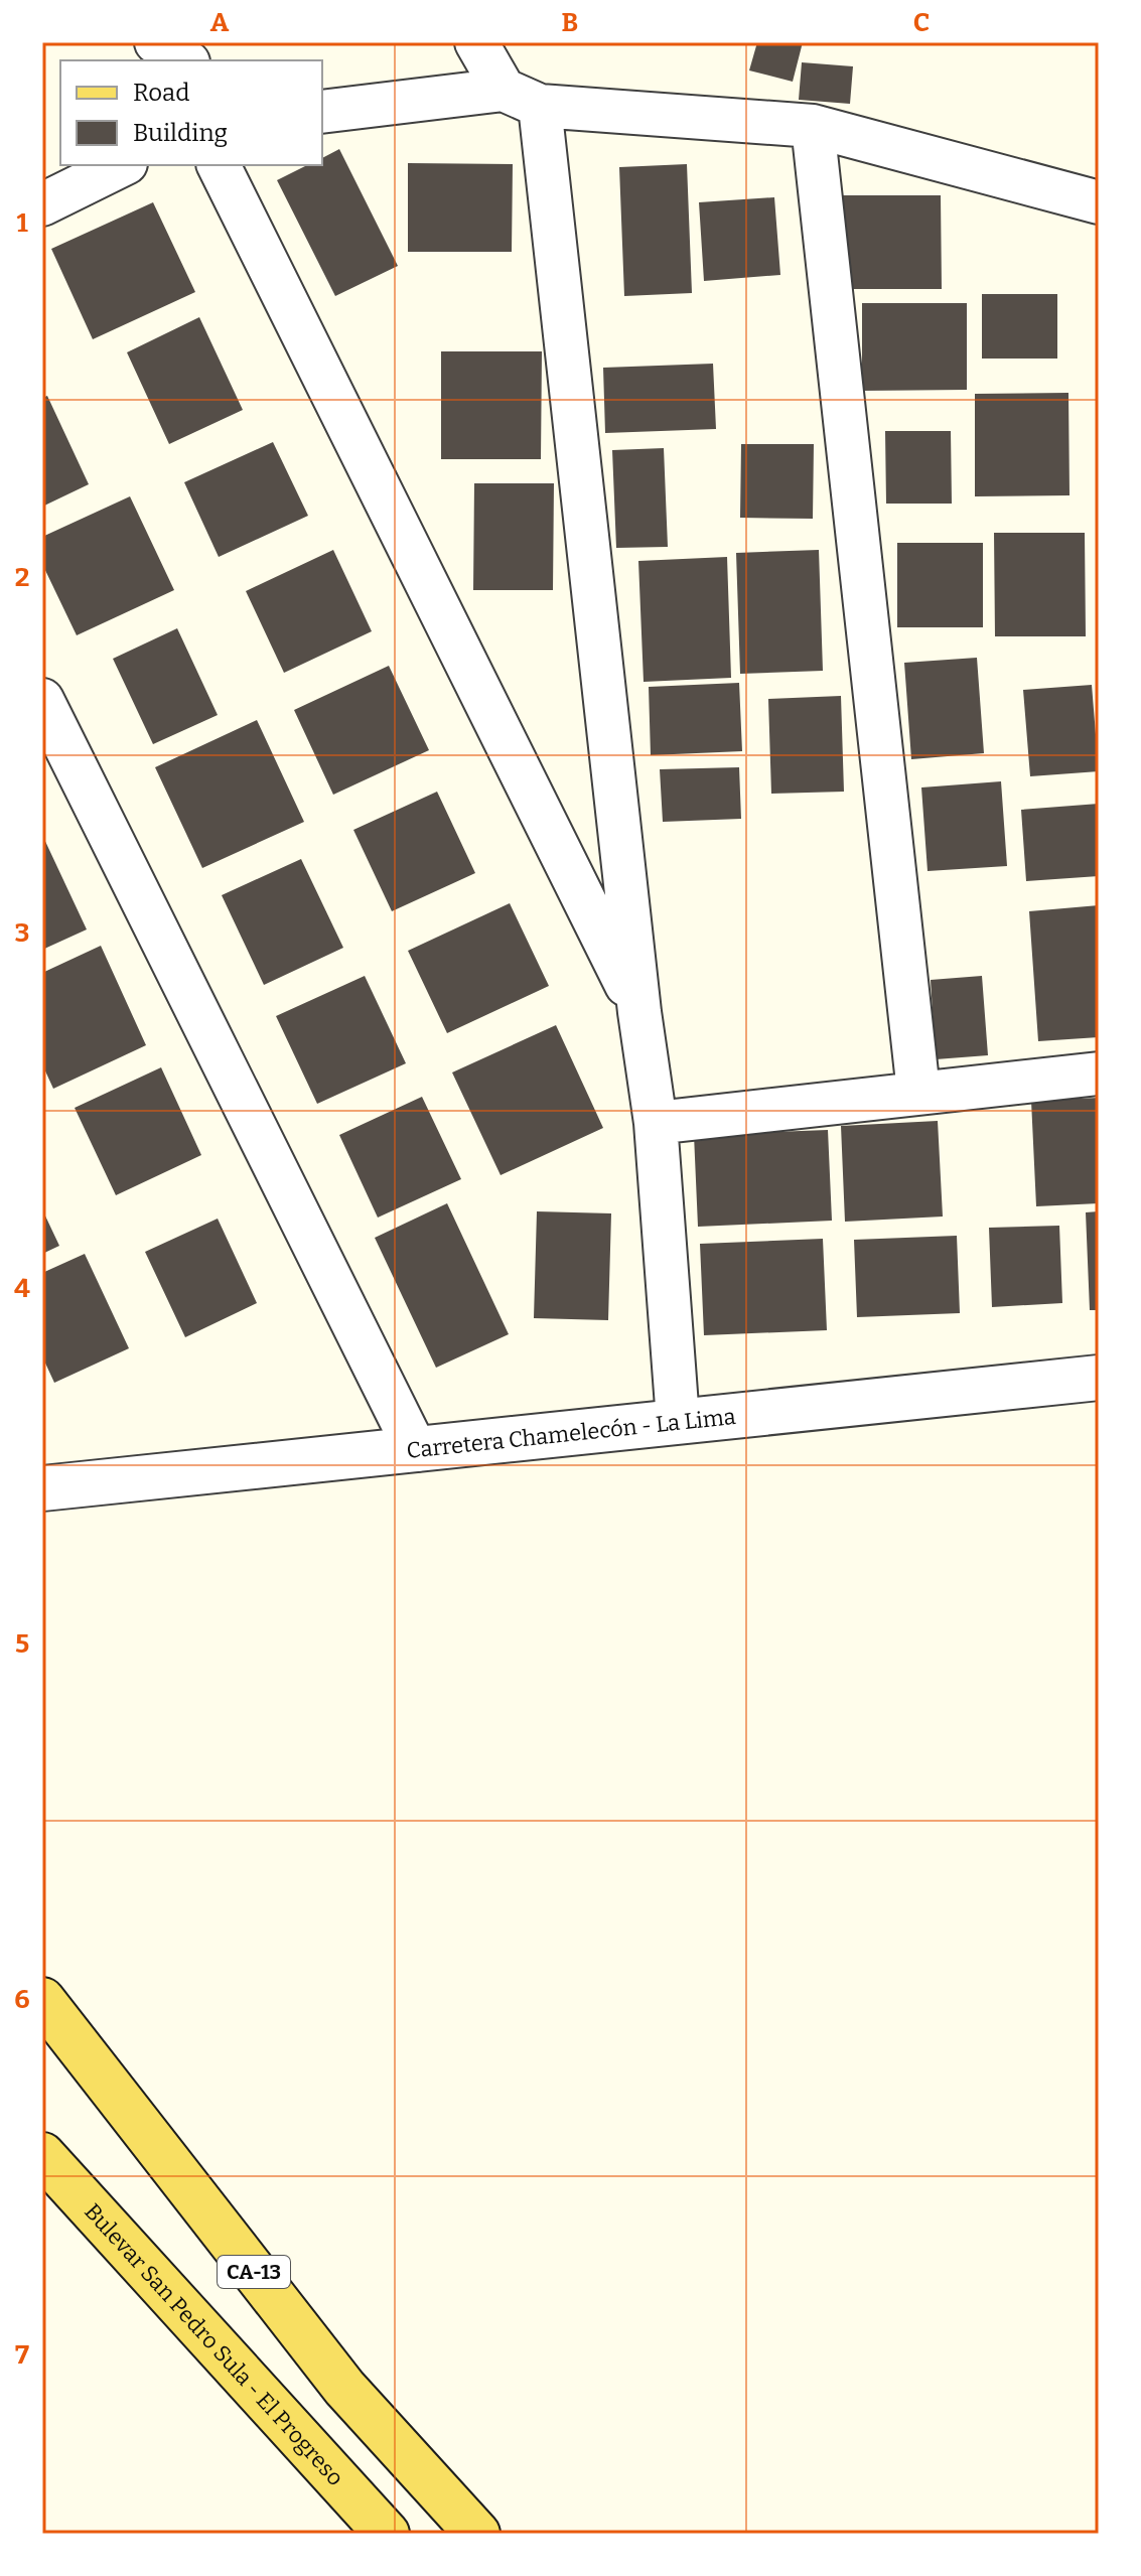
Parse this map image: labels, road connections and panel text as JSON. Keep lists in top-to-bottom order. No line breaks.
{"streets":{"main road":["CA-13","Bulevar San Pedro Sula - El Progreso"],"street":["Carretera Chamelecón - La Lima"]},"legend":["Road","Building"],"grid":{"columns":["A","B","C"],"rows":["1","2","3","4","5","6","7"]}}
